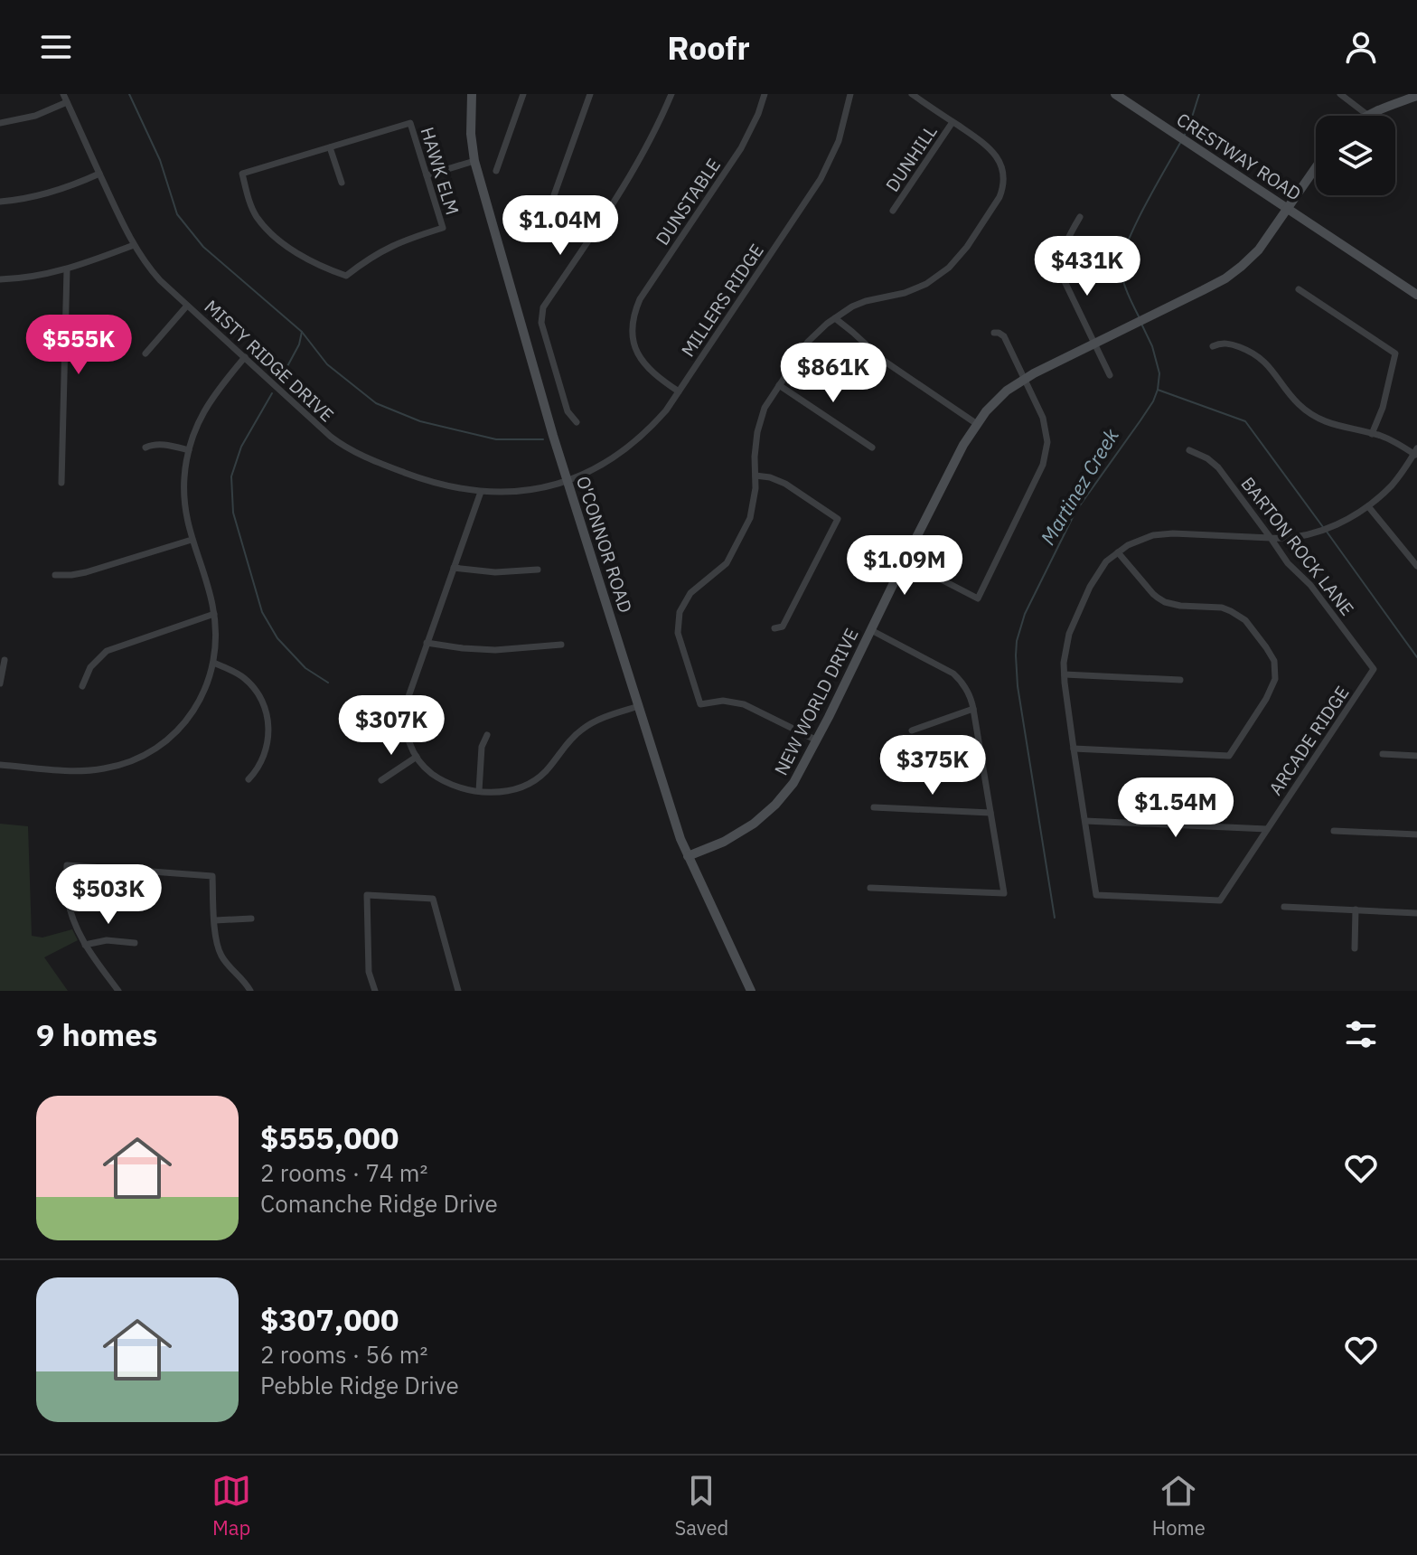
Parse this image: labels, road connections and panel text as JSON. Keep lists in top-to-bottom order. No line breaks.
{"streets":{"main road":["CRESTWAY ROAD","O'CONNOR ROAD","NEW WORLD DRIVE"],"street":["DUNHILL","HAWK ELM","DUNSTABLE","MILLERS RIDGE","MISTY RIDGE DRIVE","BARTON ROCK LANE","ARCADE RIDGE"]},"crossings":[["CRESTWAY ROAD","NEW WORLD DRIVE"],["DUNSTABLE","MILLERS RIDGE"],["MILLERS RIDGE","MISTY RIDGE DRIVE"],["MILLERS RIDGE","O'CONNOR ROAD"],["MISTY RIDGE DRIVE","O'CONNOR ROAD"],["O'CONNOR ROAD","NEW WORLD DRIVE"],["BARTON ROCK LANE","ARCADE RIDGE"]],"water":["Martinez Creek"],"page":{"header":"Roofr","price":["$1.04M","$431K","$555K","$861K","$1.09M","$307K","$375K","$1.54M","$503K"],"heading":"9 homes","list":[{"name":"$555,000","note":"2 rooms · 74 m² · Comanche Ridge Drive"},{"name":"$307,000","note":"2 rooms · 56 m² · Pebble Ridge Drive"}],"tabs":["Map","Saved","Home"]}}
